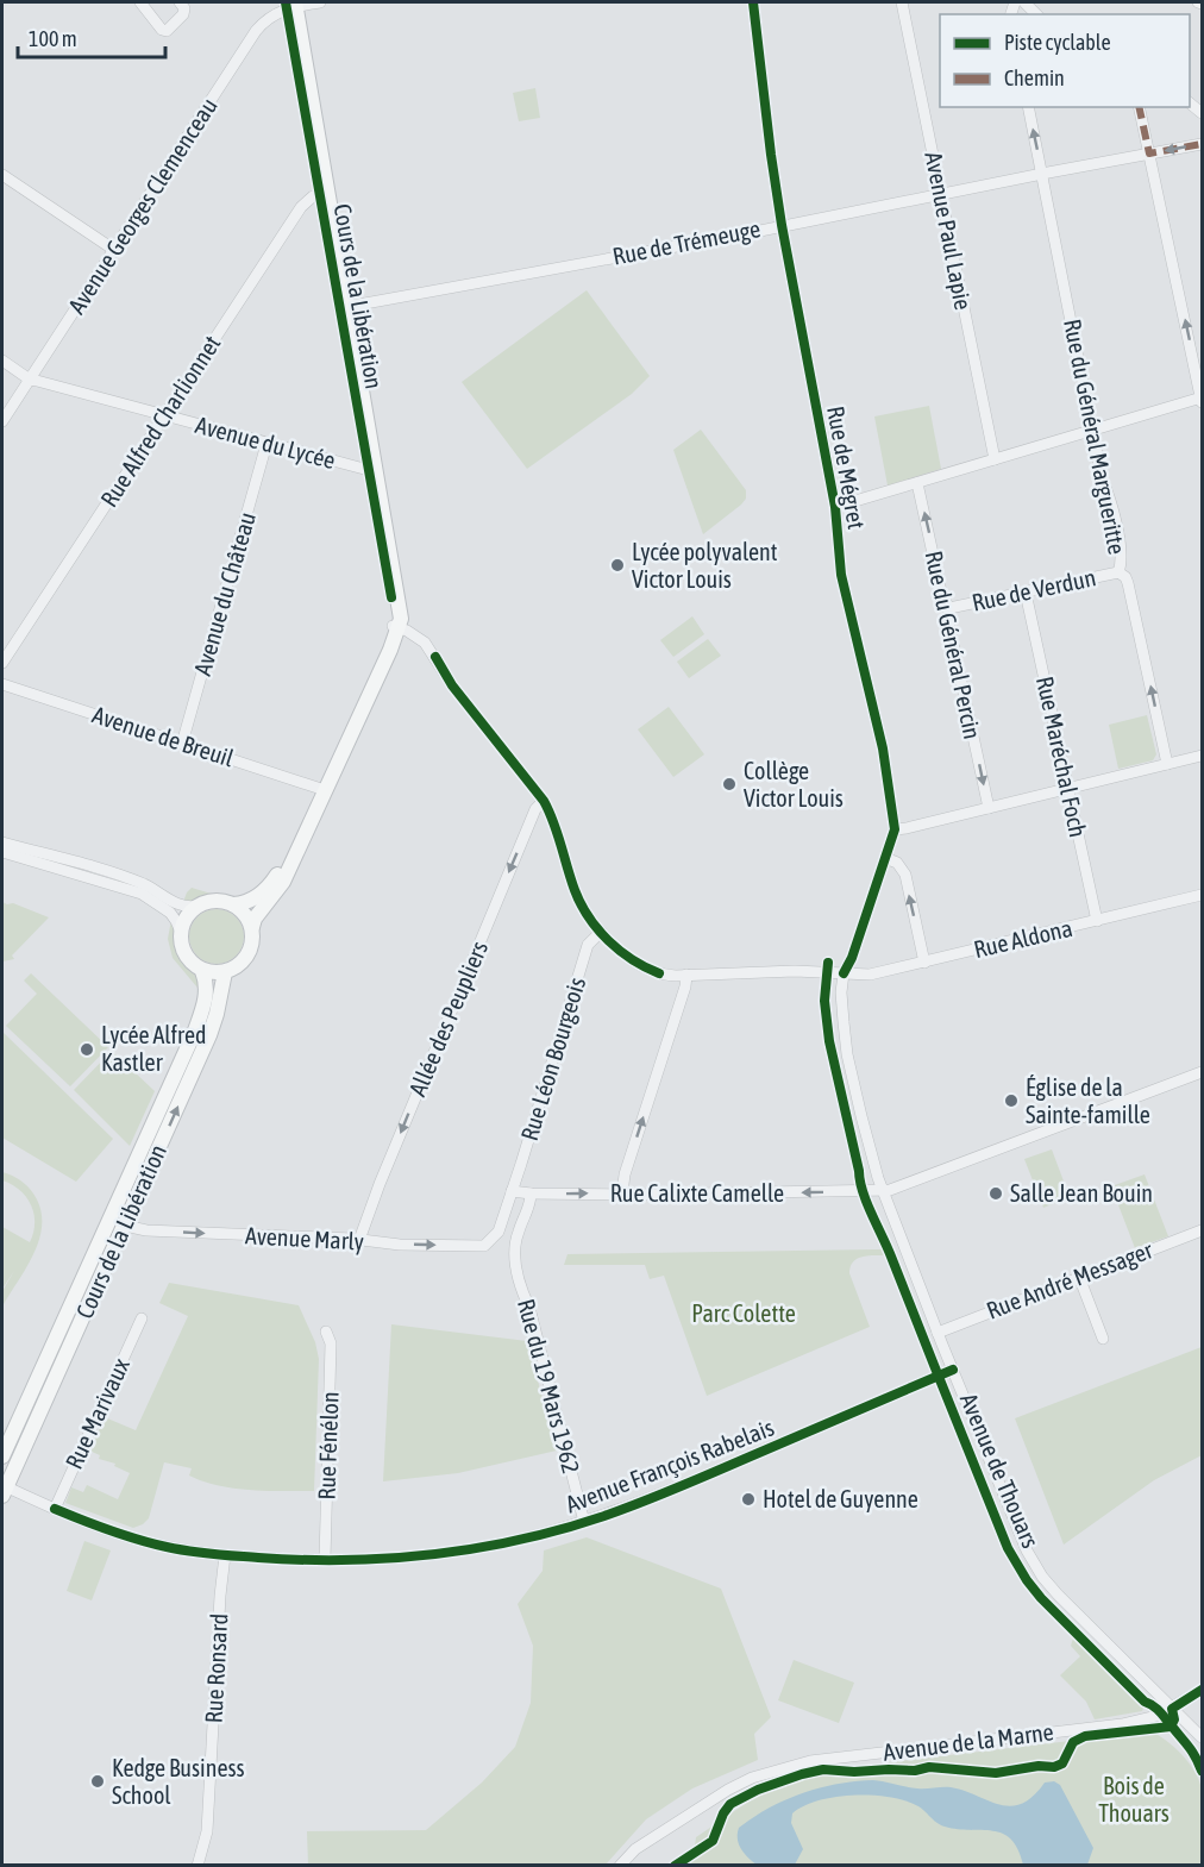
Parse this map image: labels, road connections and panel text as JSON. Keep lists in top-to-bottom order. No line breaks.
{"streets":{"main road":["Cours de la Libération"],"street":["Avenue Georges Clemenceau","Avenue Paul Lapie","Rue de Trémeuge","Rue Alfred Charlionnet","Rue du Général Margueritte","Avenue du Lycée","Rue de Mégret","Rue de Verdun","Avenue du Château","Rue du Général Percin","Avenue de Breuil","Rue Maréchal Foch","Rue Aldona","Allée des Peupliers","Rue Léon Bourgeois","Rue Calixte Camelle","Avenue Marly","Rue André Messager","Rue du 19 Mars 1962","Rue Marivaux","Rue Fénélon","Avenue François Rabelais","Avenue de Thouars","Rue Ronsard","Avenue de la Marne"]},"crossings":[["Avenue Georges Clemenceau","Cours de la Libération"],["Avenue Georges Clemenceau","Avenue du Lycée"],["Avenue Paul Lapie","Rue de Trémeuge"],["Rue de Trémeuge","Cours de la Libération"],["Rue de Trémeuge","Rue du Général Margueritte"],["Rue de Trémeuge","Rue de Mégret"],["Cours de la Libération","Rue Alfred Charlionnet"],["Cours de la Libération","Avenue du Lycée"],["Cours de la Libération","Avenue de Breuil"],["Cours de la Libération","Avenue Marly"],["Cours de la Libération","Avenue François Rabelais"],["Rue Alfred Charlionnet","Avenue du Lycée"],["Rue du Général Margueritte","Rue de Verdun"],["Avenue du Lycée","Avenue du Château"],["Rue de Mégret","Rue Aldona"],["Rue de Mégret","Avenue de Thouars"],["Rue de Verdun","Rue du Général Percin"],["Rue de Verdun","Rue Maréchal Foch"],["Avenue du Château","Avenue de Breuil"],["Rue Maréchal Foch","Rue Aldona"],["Rue Aldona","Avenue de Thouars"],["Allée des Peupliers","Avenue Marly"],["Rue Léon Bourgeois","Rue Calixte Camelle"],["Rue Léon Bourgeois","Avenue Marly"],["Rue Calixte Camelle","Rue du 19 Mars 1962"],["Rue Calixte Camelle","Avenue de Thouars"],["Rue André Messager","Avenue de Thouars"],["Rue du 19 Mars 1962","Avenue François Rabelais"],["Rue Marivaux","Avenue François Rabelais"],["Rue Fénélon","Avenue François Rabelais"],["Avenue François Rabelais","Avenue de Thouars"],["Avenue François Rabelais","Rue Ronsard"],["Avenue de Thouars","Avenue de la Marne"]],"one_way":["Rue du Général Margueritte","Allée des Peupliers","Avenue Marly"],"parks":["Parc Colette","Bois de Thouars"],"places":["Lycée polyvalent Victor Louis","Collège Victor Louis","Lycée Alfred Kastler","Église de la Sainte-famille","Salle Jean Bouin","Hotel de Guyenne","Kedge Business School"],"legend":["Piste cyclable","Chemin"],"scale_bar":"100 m"}
